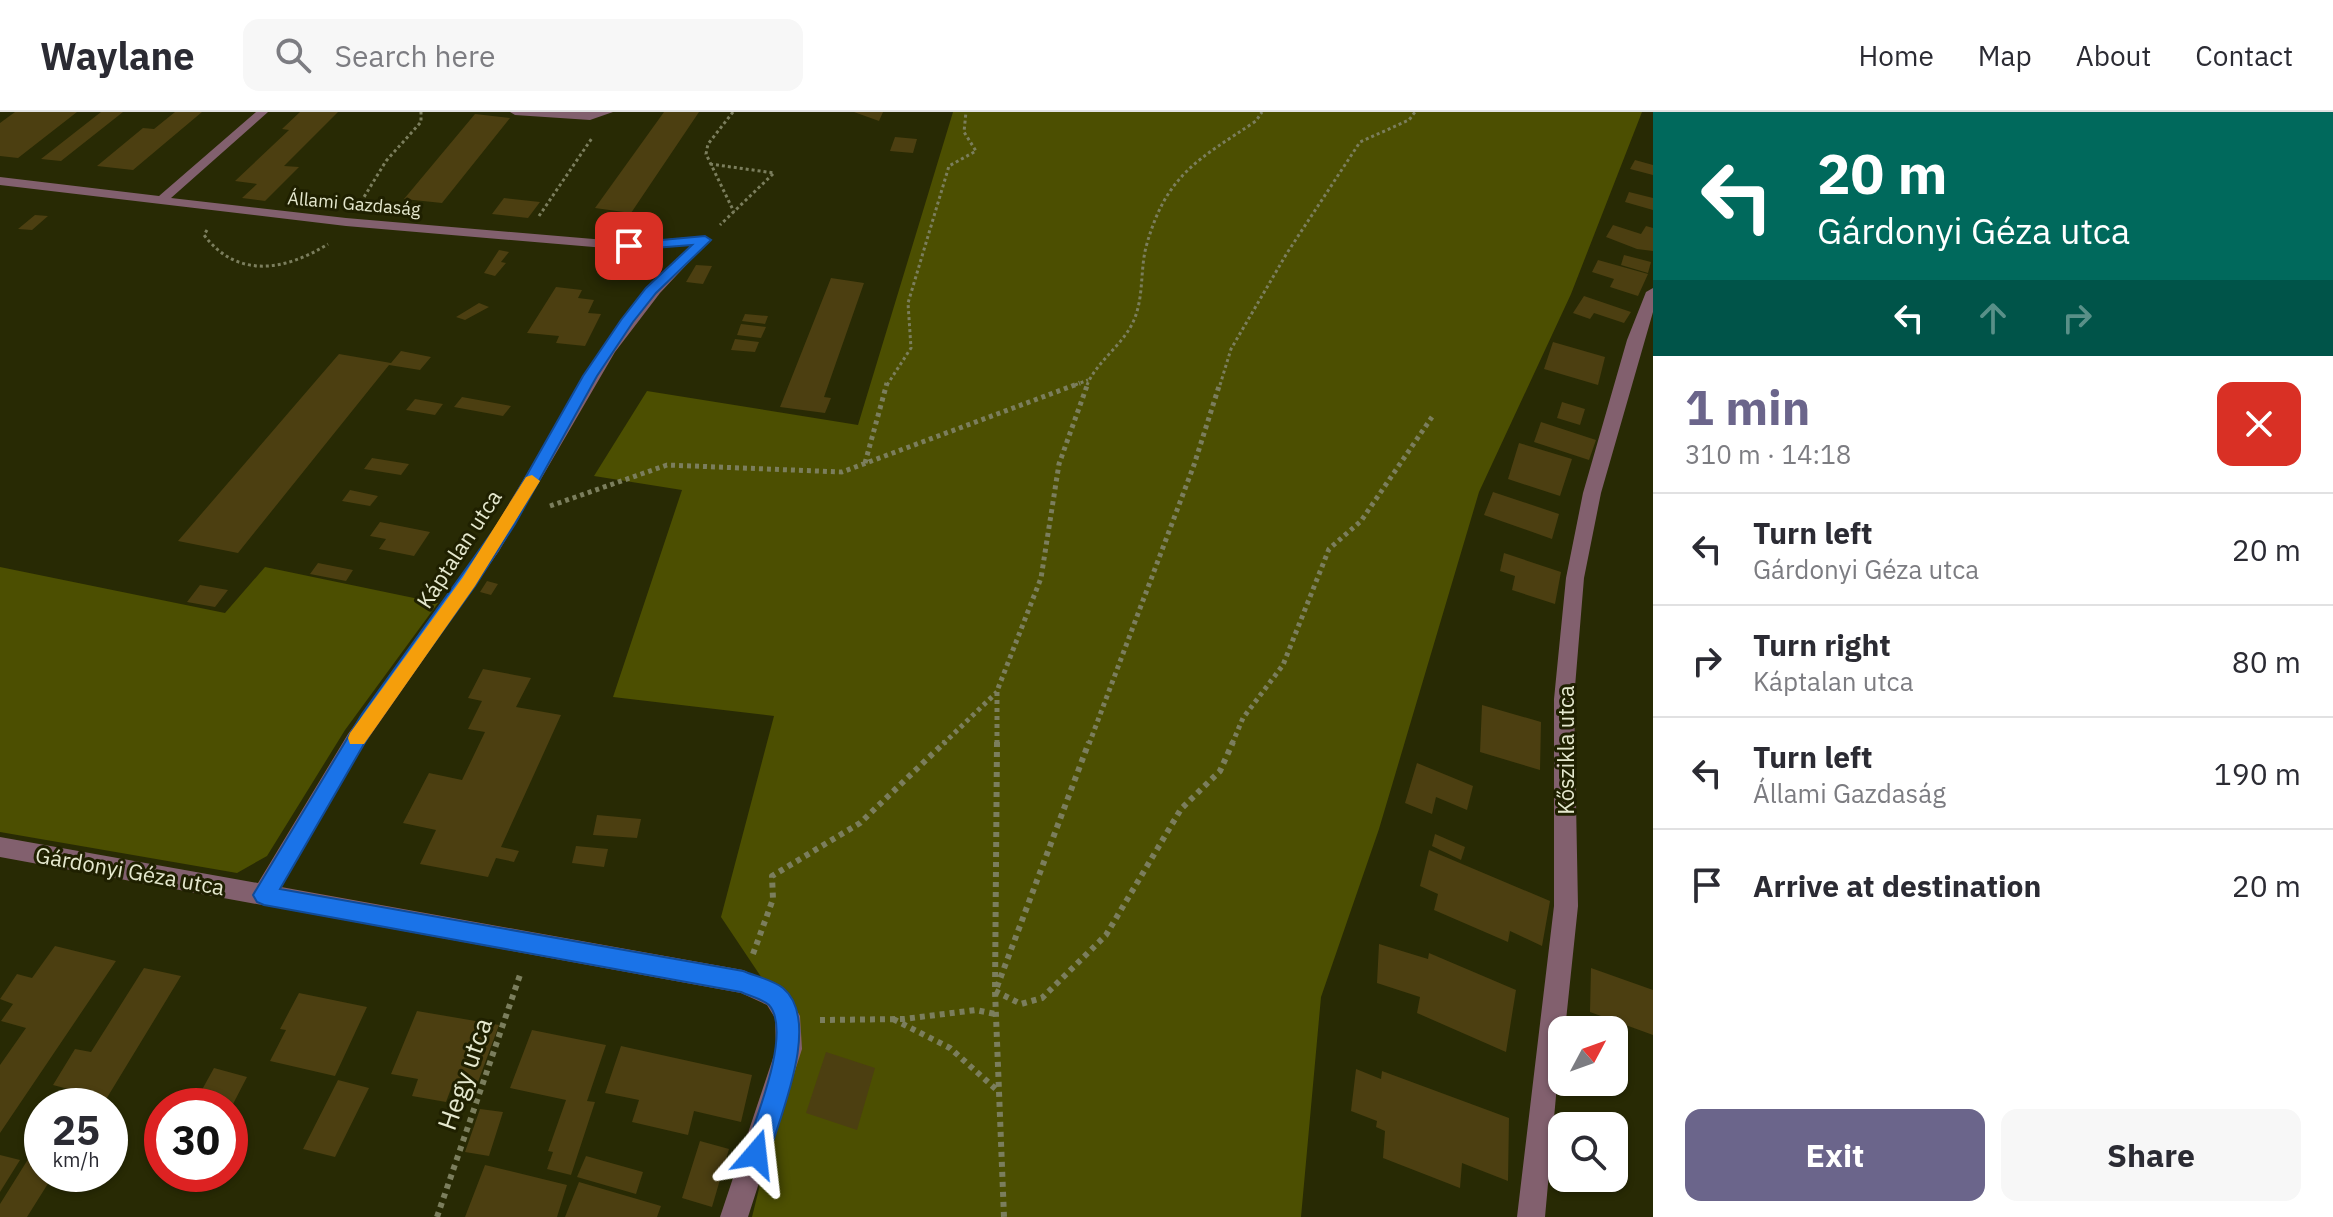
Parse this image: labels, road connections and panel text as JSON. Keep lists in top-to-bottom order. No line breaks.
{"streets":{"street":["Káptalan utca","Kőszikla utca","Gárdonyi Géza utca"],"lane":["Állami Gazdaság"],"path":["Hegy utca"]},"crossings":[["Állami Gazdaság","Káptalan utca"],["Káptalan utca","Gárdonyi Géza utca"],["Gárdonyi Géza utca","Hegy utca"]],"north":"top right","page":{"header":"Waylane","search":"Search here","nav":["Home","Map","About","Contact"],"turn":["20 m","Gárdonyi Géza utca"],"heading":["1 min","310 m · 14:18"],"list":[{"name":"Turn left","note":"Gárdonyi Géza utca","value":"20 m"},{"name":"Turn right","note":"Káptalan utca","value":"80 m"},{"name":"Turn left","note":"Állami Gazdaság","value":"190 m"},{"name":"Arrive at destination","value":"20 m"}],"speed":"25 km/h","limit":"30","buttons":["Exit","Share"]}}
